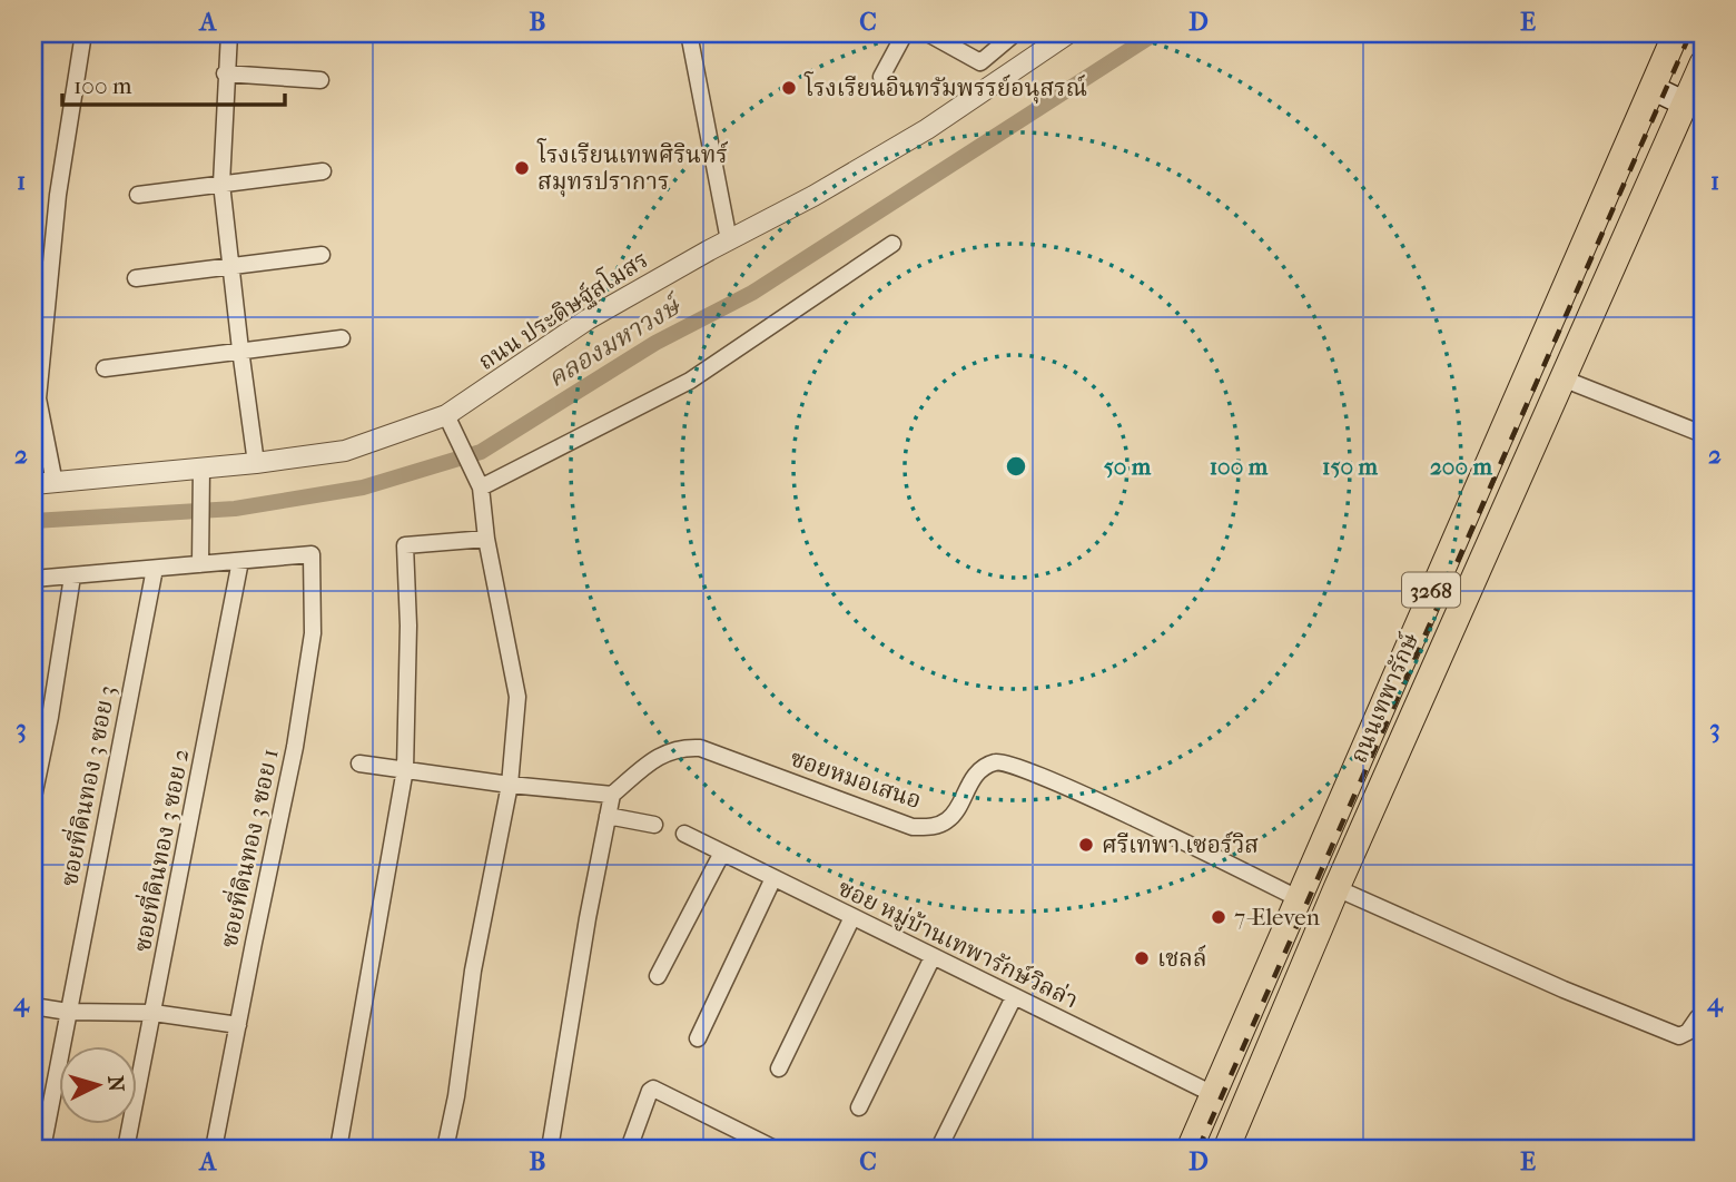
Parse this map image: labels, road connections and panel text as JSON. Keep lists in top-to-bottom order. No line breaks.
{"streets":{"main road":["3268","ถนนเทพารักษ์"],"street":["ถนน ประดิษฐ์สโมสร","ซอยหมอเสนอ","ซอยที่ดินทอง 3 ซอย 3","ซอยที่ดินทอง 3 ซอย 1","ซอยที่ดินทอง 3 ซอย 2","ซอย หมู่บ้านเทพารักษ์วิลล่า"]},"crossings":[["ถนนเทพารักษ์","ซอยหมอเสนอ"],["ถนนเทพารักษ์","ซอย หมู่บ้านเทพารักษ์วิลล่า"],["ซอยที่ดินทอง 3 ซอย 1","ซอยที่ดินทอง 3 ซอย 2"]],"water":["คลองมหาวงษ์"],"places":["โรงเรียนอินทรัมพรรย์อนุสรณ์","โรงเรียนเทพศิรินทร์ สมุทรปราการ","ศรีเทพา เซอร์วิส","7-Eleven","เชลล์"],"scale_bar":"100 m","north":"right","grid":{"columns":["A","B","C","D","E"],"rows":["1","2","3","4"]},"rings":["50 m","100 m","150 m","200 m"]}
